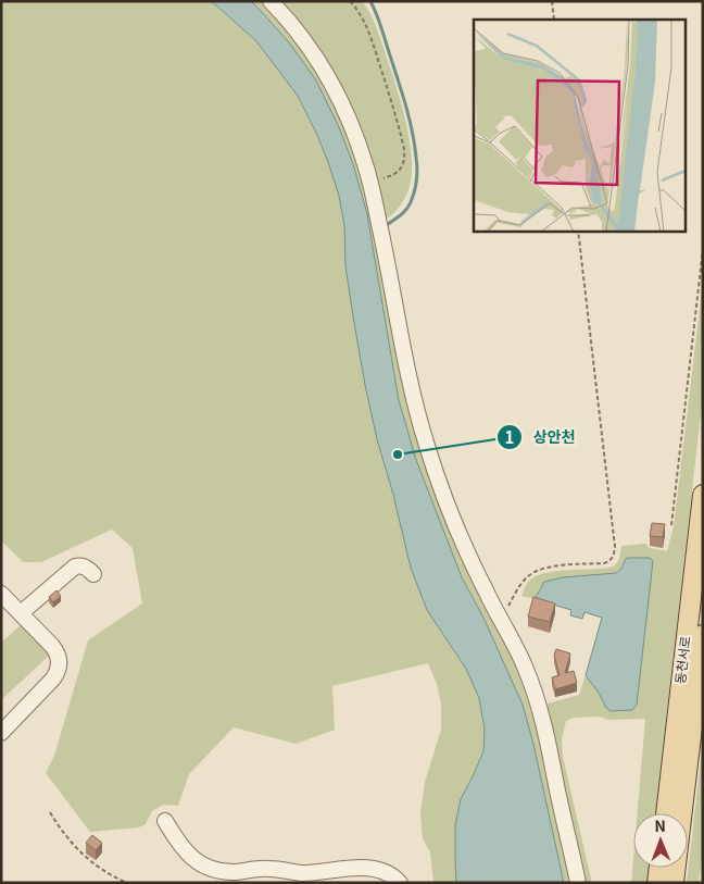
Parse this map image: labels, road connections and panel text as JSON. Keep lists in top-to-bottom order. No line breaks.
{"streets":{"main road":["동천서로"]},"places":["상안천"],"north":"top"}
